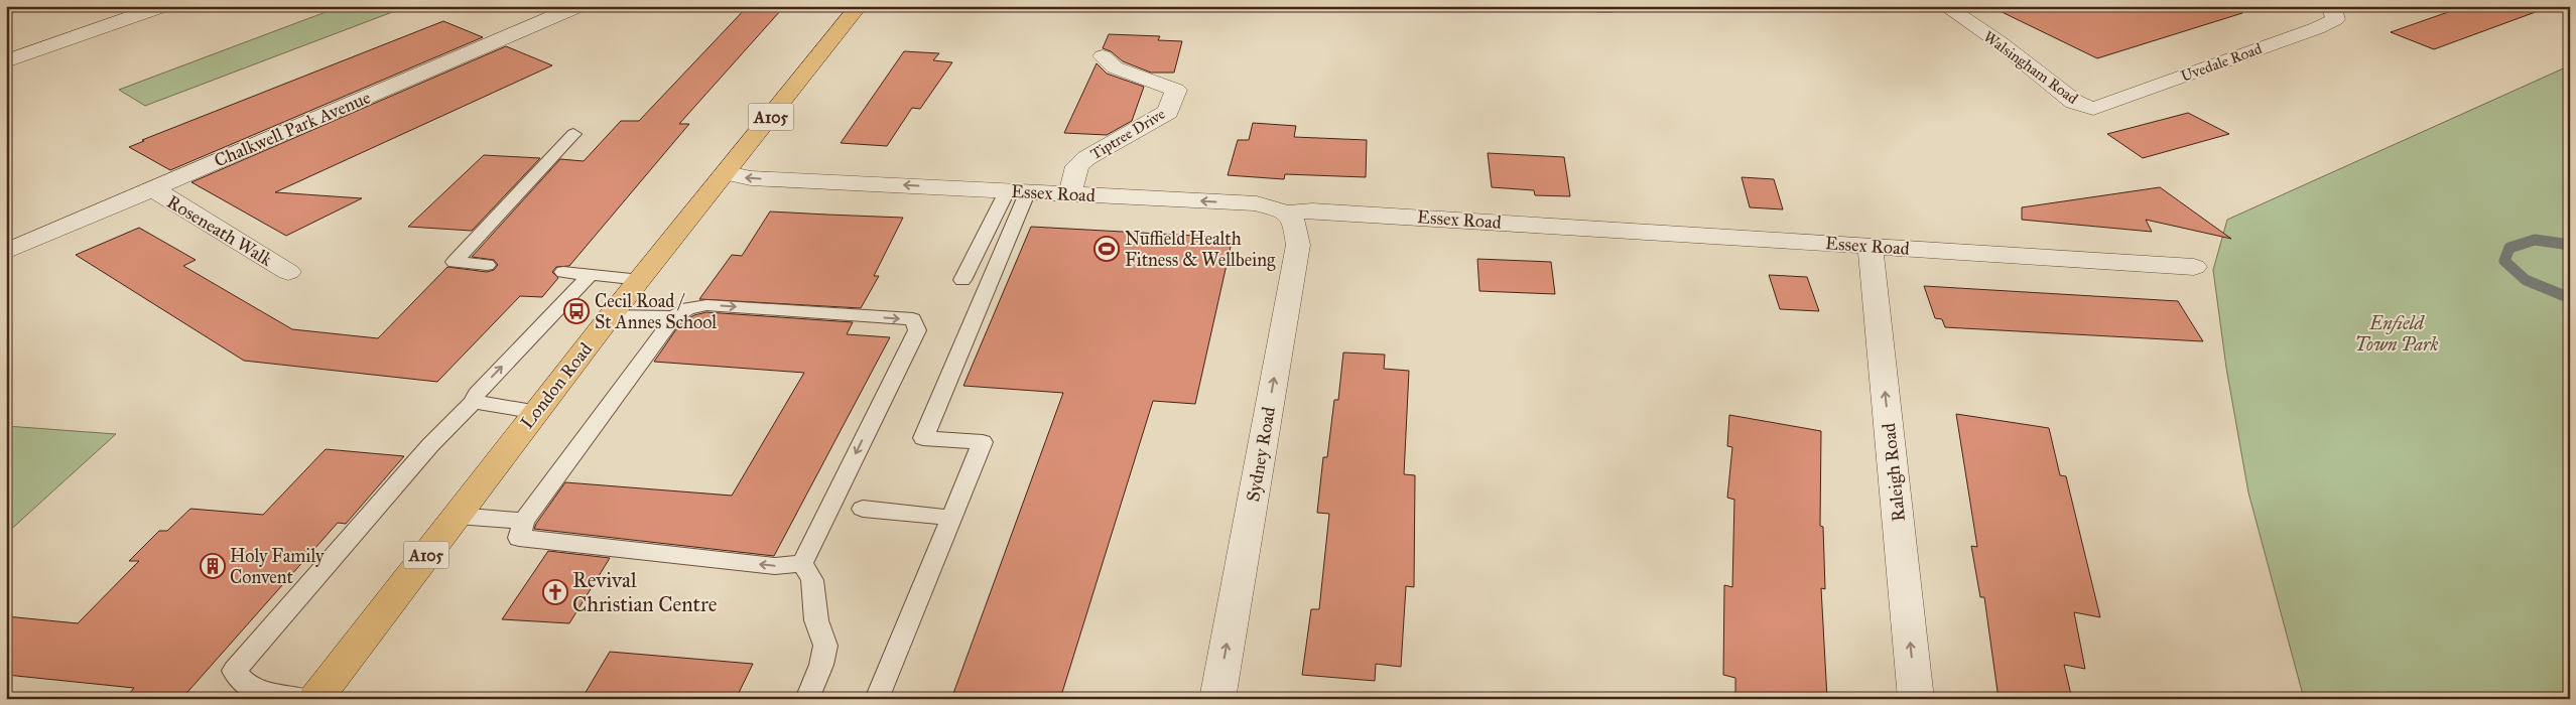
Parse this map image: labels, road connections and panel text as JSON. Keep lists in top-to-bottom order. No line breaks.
{"streets":{"main road":["A105","London Road"],"street":["Uvedale Road","Walsingham Road","Chalkwell Park Avenue","Tiptree Drive","Essex Road","Roseneath Walk","Sydney Road","Raleigh Road"]},"crossings":[["Uvedale Road","Walsingham Road"],["Chalkwell Park Avenue","Roseneath Walk"],["Tiptree Drive","Essex Road"],["Essex Road","London Road"],["Essex Road","Sydney Road"],["Essex Road","Raleigh Road"]],"one_way":["Sydney Road","Raleigh Road"],"parks":["Enfield Town Park"],"places":{"sports":["Nuffield Health Fitness & Wellbeing"],"bus stop":["Cecil Road / St Annes School"],"building":["Holy Family Convent"],"church":["Revival Christian Centre"]}}
